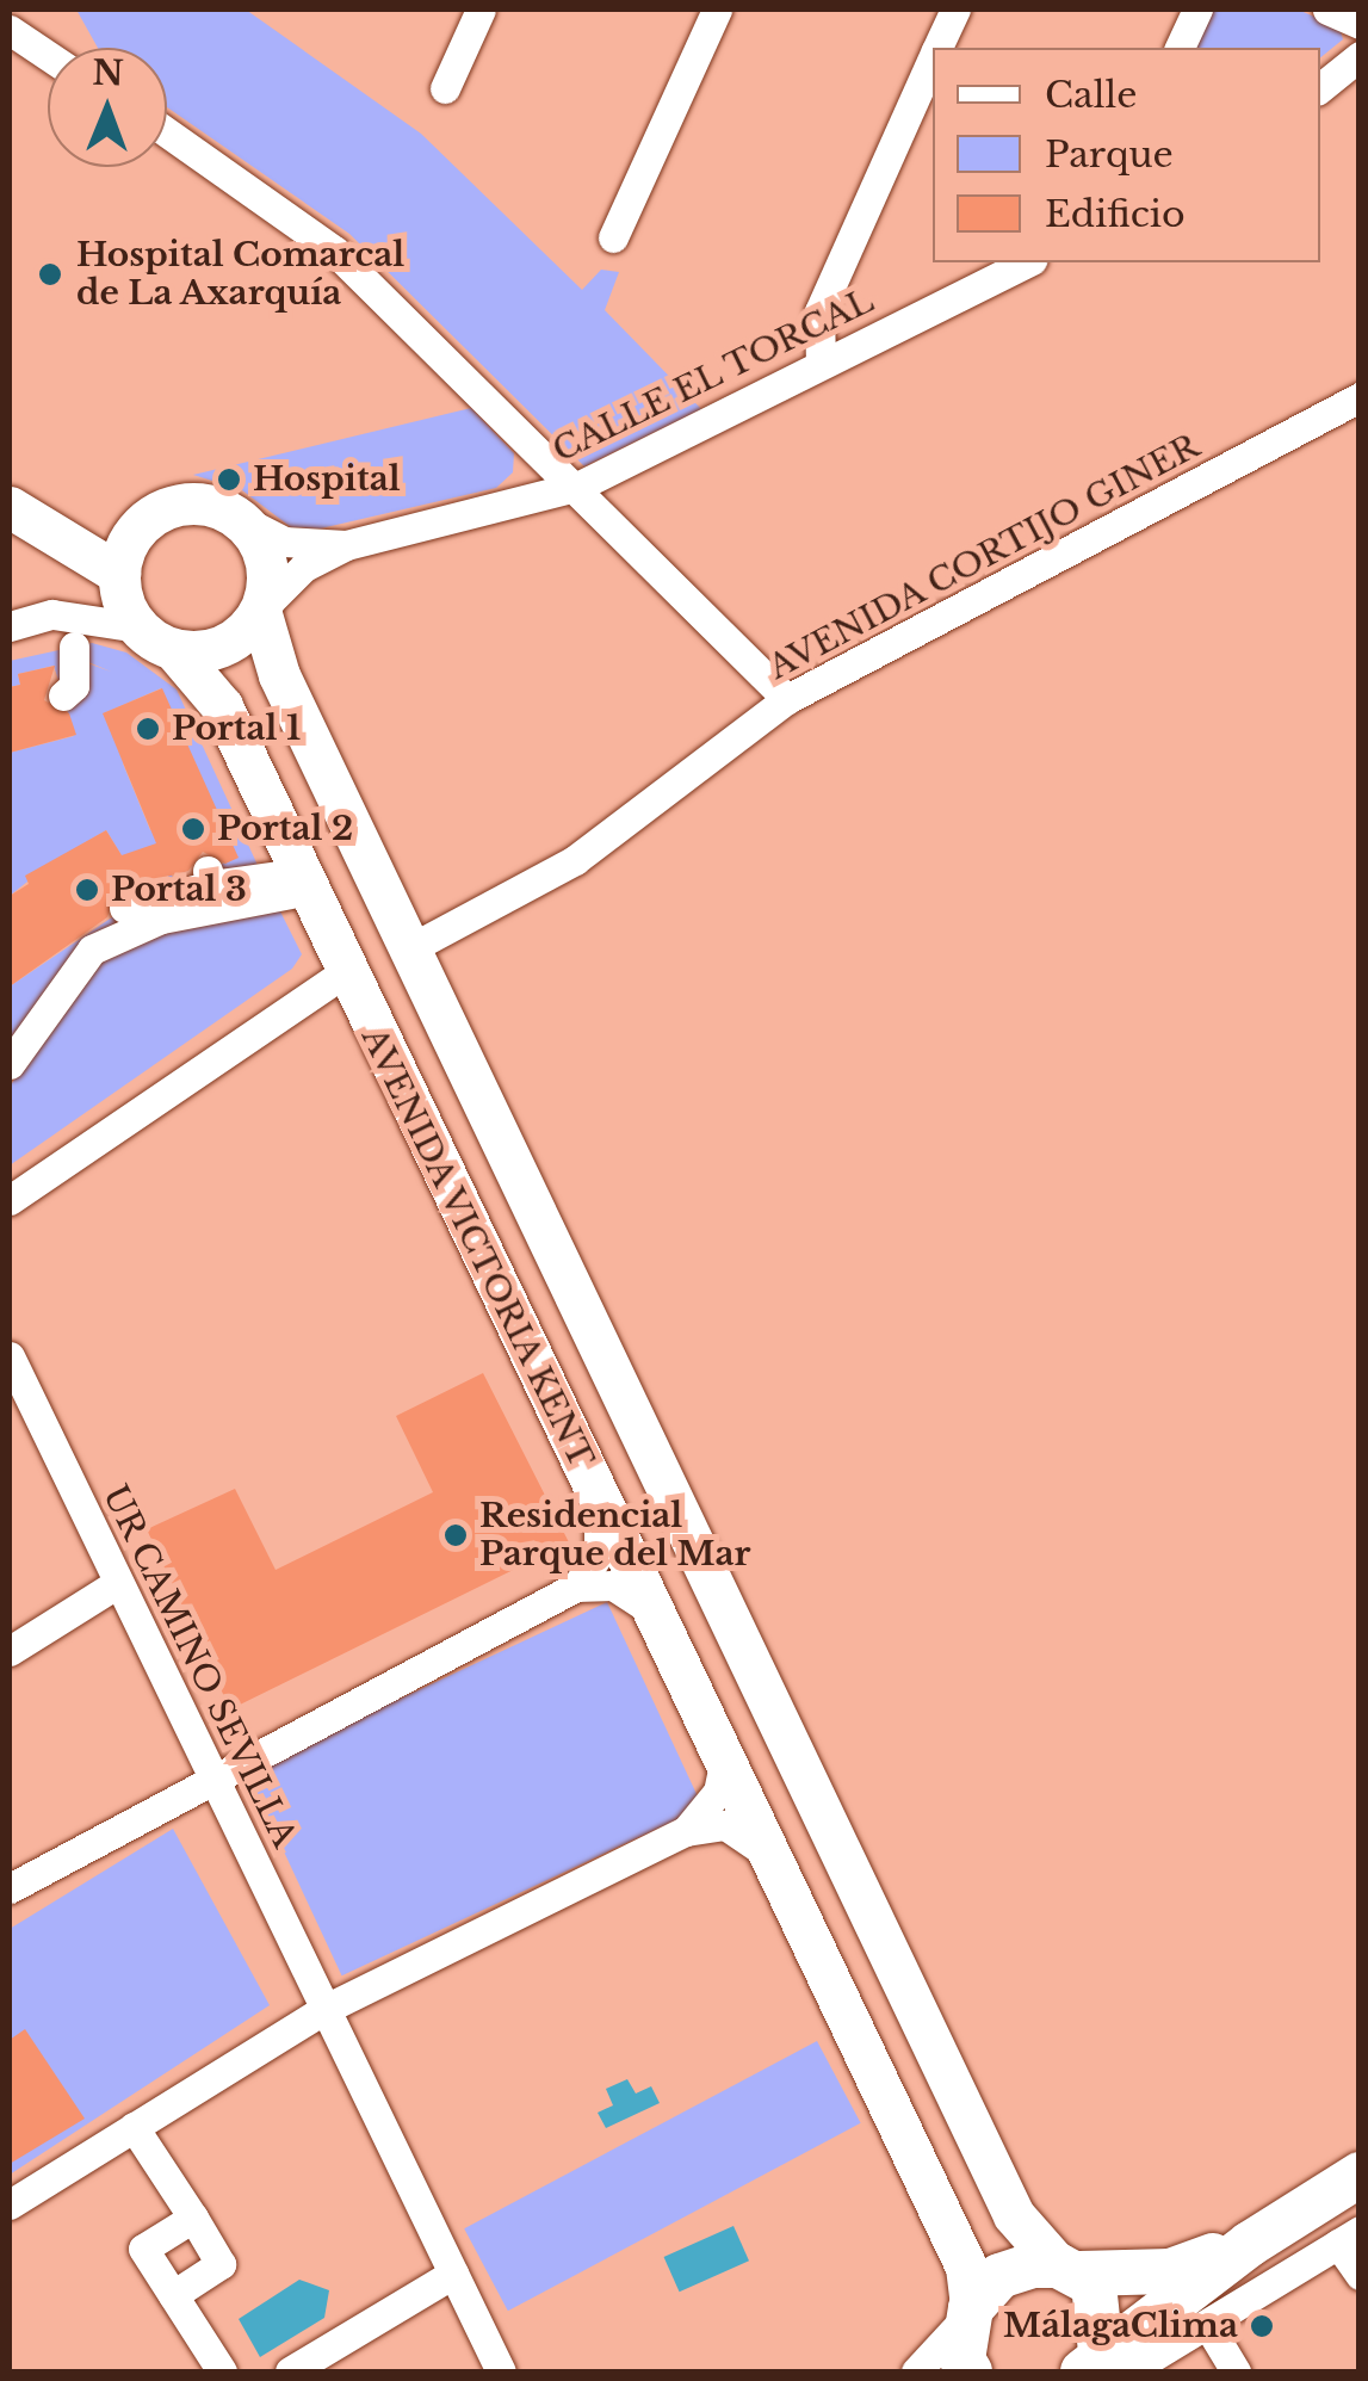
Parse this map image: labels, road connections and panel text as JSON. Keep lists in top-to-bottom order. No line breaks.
{"streets":{"street":["CALLE EL TORCAL","AVENIDA CORTIJO GINER","AVENIDA VICTORIA KENT","UR CAMINO SEVILLA"]},"crossings":[["AVENIDA CORTIJO GINER","AVENIDA VICTORIA KENT"]],"places":["Hospital Comarcal de La Axarquía","Hospital","Portal 1","Portal 2","Portal 3","Residencial Parque del Mar","MálagaClima"],"legend":["Calle","Parque","Edificio"],"north":"top"}
